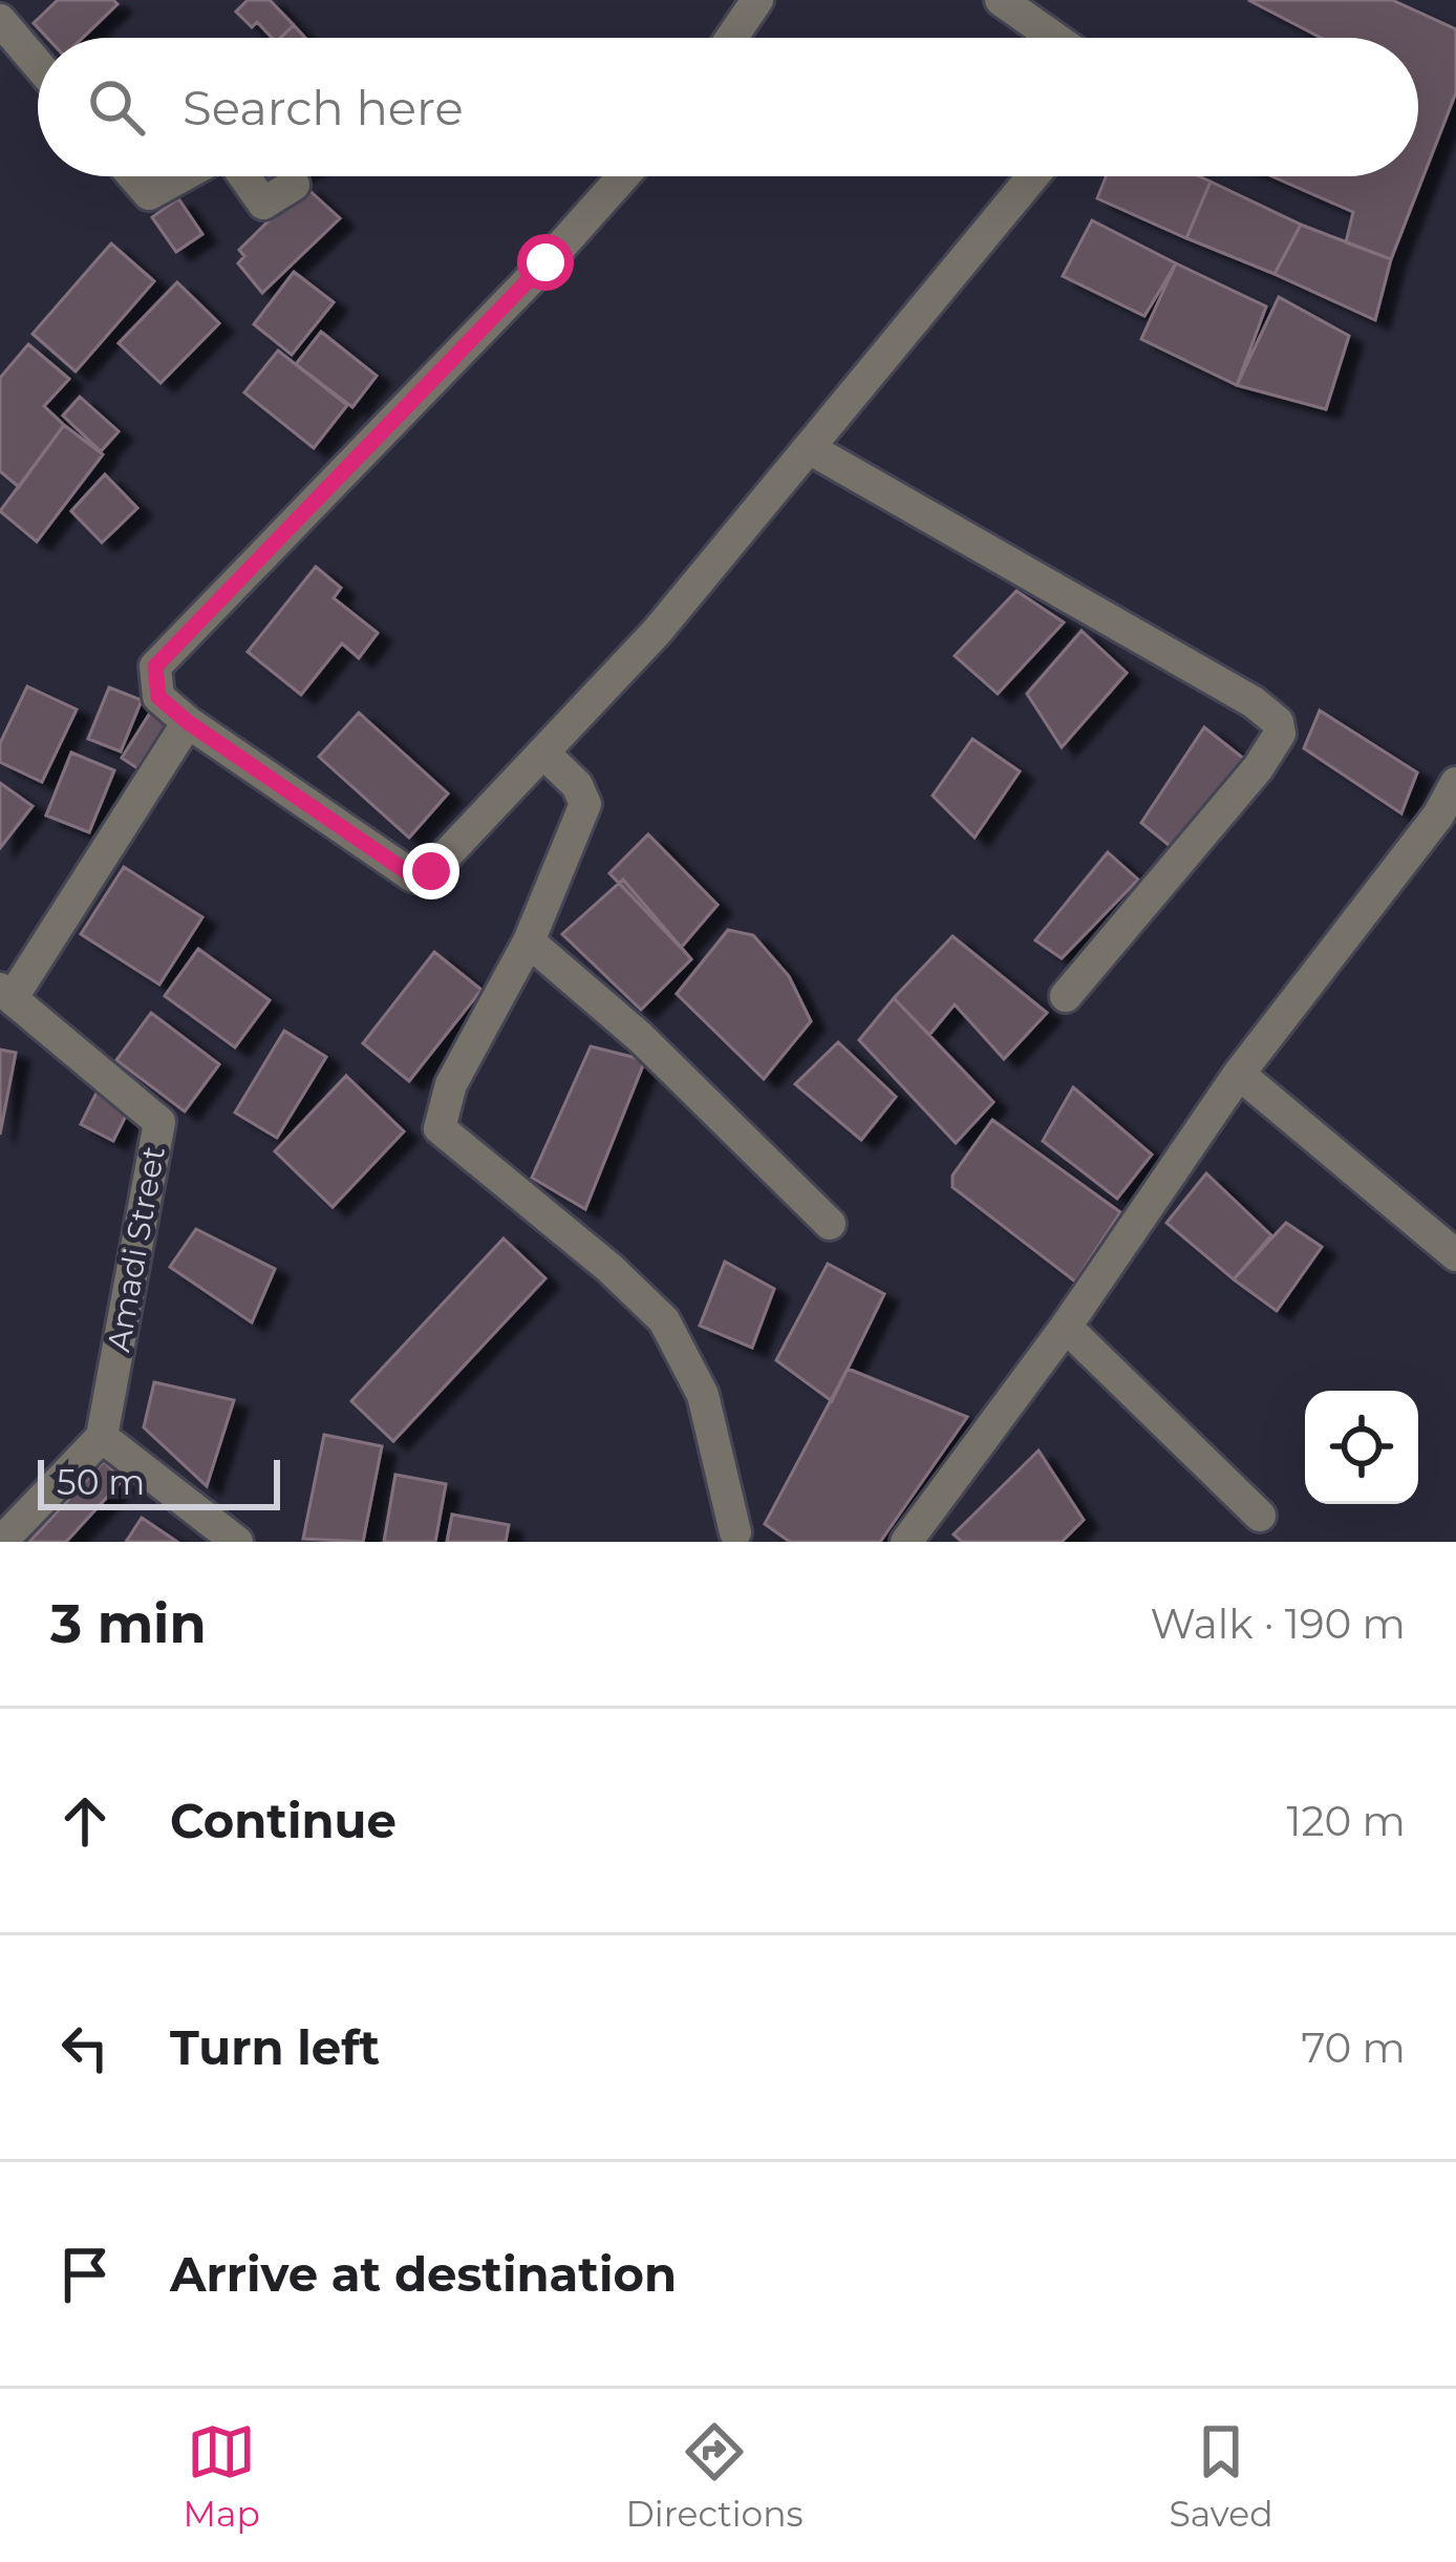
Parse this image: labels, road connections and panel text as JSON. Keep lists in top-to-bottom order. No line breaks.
{"streets":{"street":["Amadi Street"]},"scale_bar":"50 m","page":{"search":"Search here","scale":"50 m","heading":["3 min","Walk · 190 m"],"list":[["Continue","120 m"],["Turn left","70 m"],"Arrive at destination"],"nav":["Map","Directions","Saved"]}}
